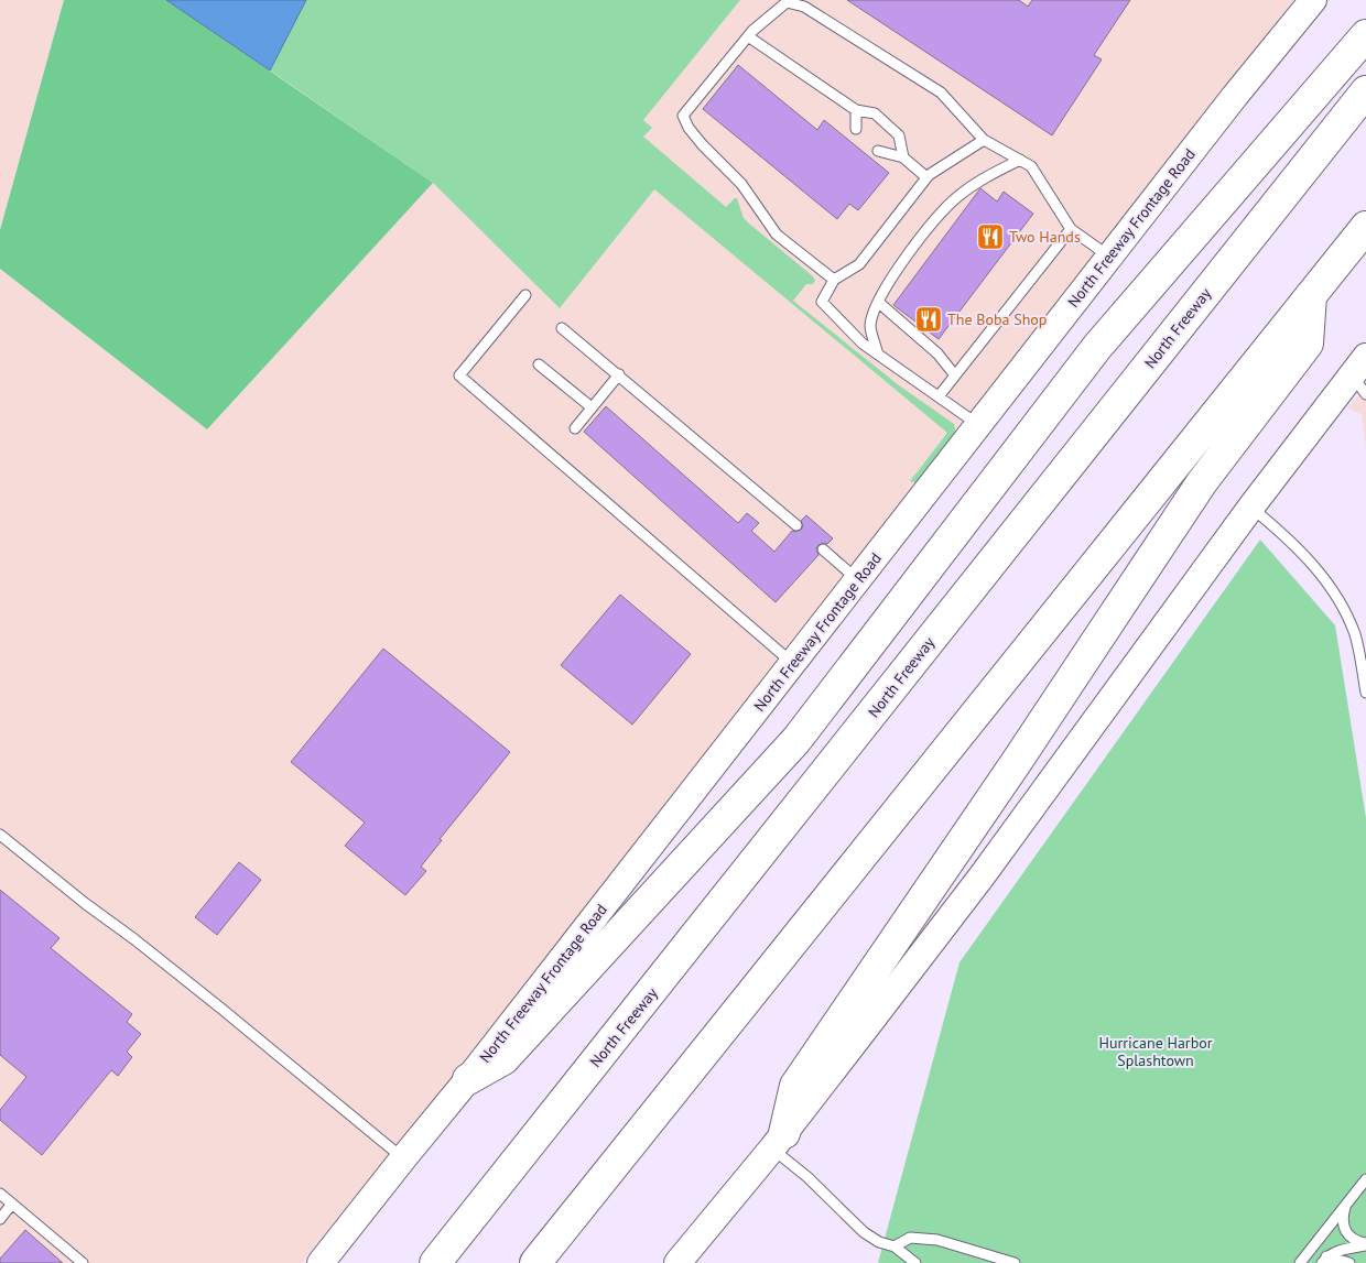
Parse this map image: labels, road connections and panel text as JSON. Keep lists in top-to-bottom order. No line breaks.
{"streets":{"highway":["North Freeway"],"main road":["North Freeway Frontage Road"]},"parks":["Hurricane Harbor Splashtown"],"places":{"restaurant":["Two Hands","The Boba Shop"]}}
